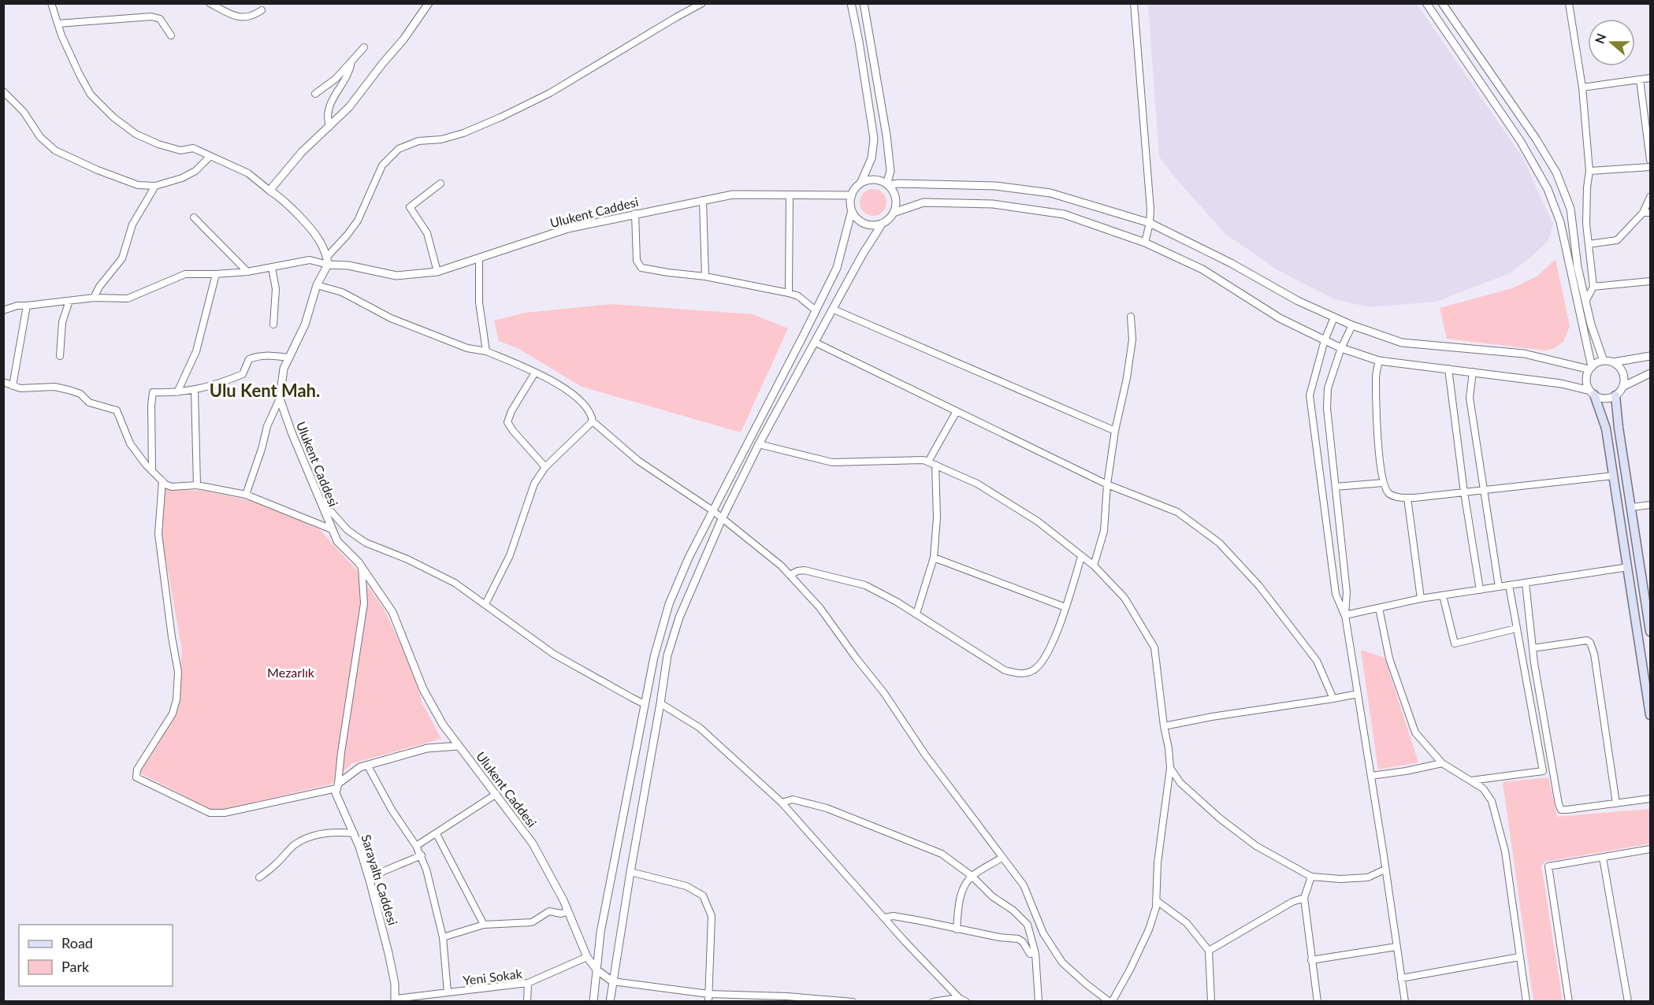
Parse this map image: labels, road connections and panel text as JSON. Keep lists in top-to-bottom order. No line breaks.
{"streets":{"street":["Ulukent Caddesi","Sarayaltı Caddesi","Yeni Sokak"]},"crossings":[["Ulukent Caddesi","Yeni Sokak"],["Sarayaltı Caddesi","Yeni Sokak"]],"districts":["Ulu Kent Mah."],"parks":["Mezarlık"],"legend":["Road","Park"],"north":"left"}
